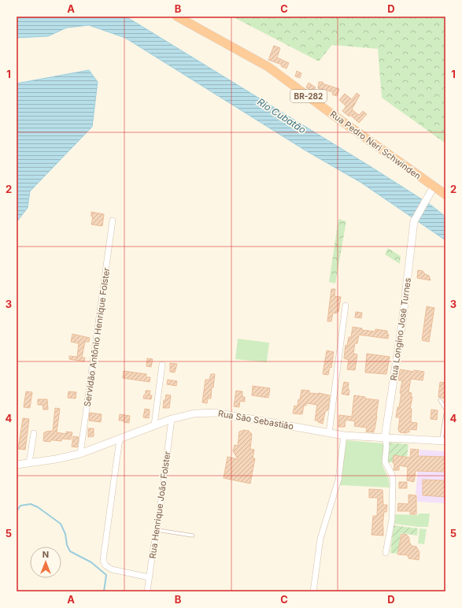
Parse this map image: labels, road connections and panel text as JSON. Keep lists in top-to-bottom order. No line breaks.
{"streets":{"highway":["BR-282","Rua Pedro Neri Schwinden"],"main road":["Rua Longino José Turnes","Rua São Sebastião"],"street":["Servidão Antônio Henrique Folster","Rua Henrique João Folster"]},"crossings":[["Rua Pedro Neri Schwinden","Rua Longino José Turnes"],["Rua Longino José Turnes","Rua São Sebastião"],["Servidão Antônio Henrique Folster","Rua São Sebastião"],["Rua São Sebastião","Rua Henrique João Folster"]],"water":["Rio Cubatão"],"north":"top","grid":{"columns":["A","B","C","D"],"rows":["1","2","3","4","5"]}}
